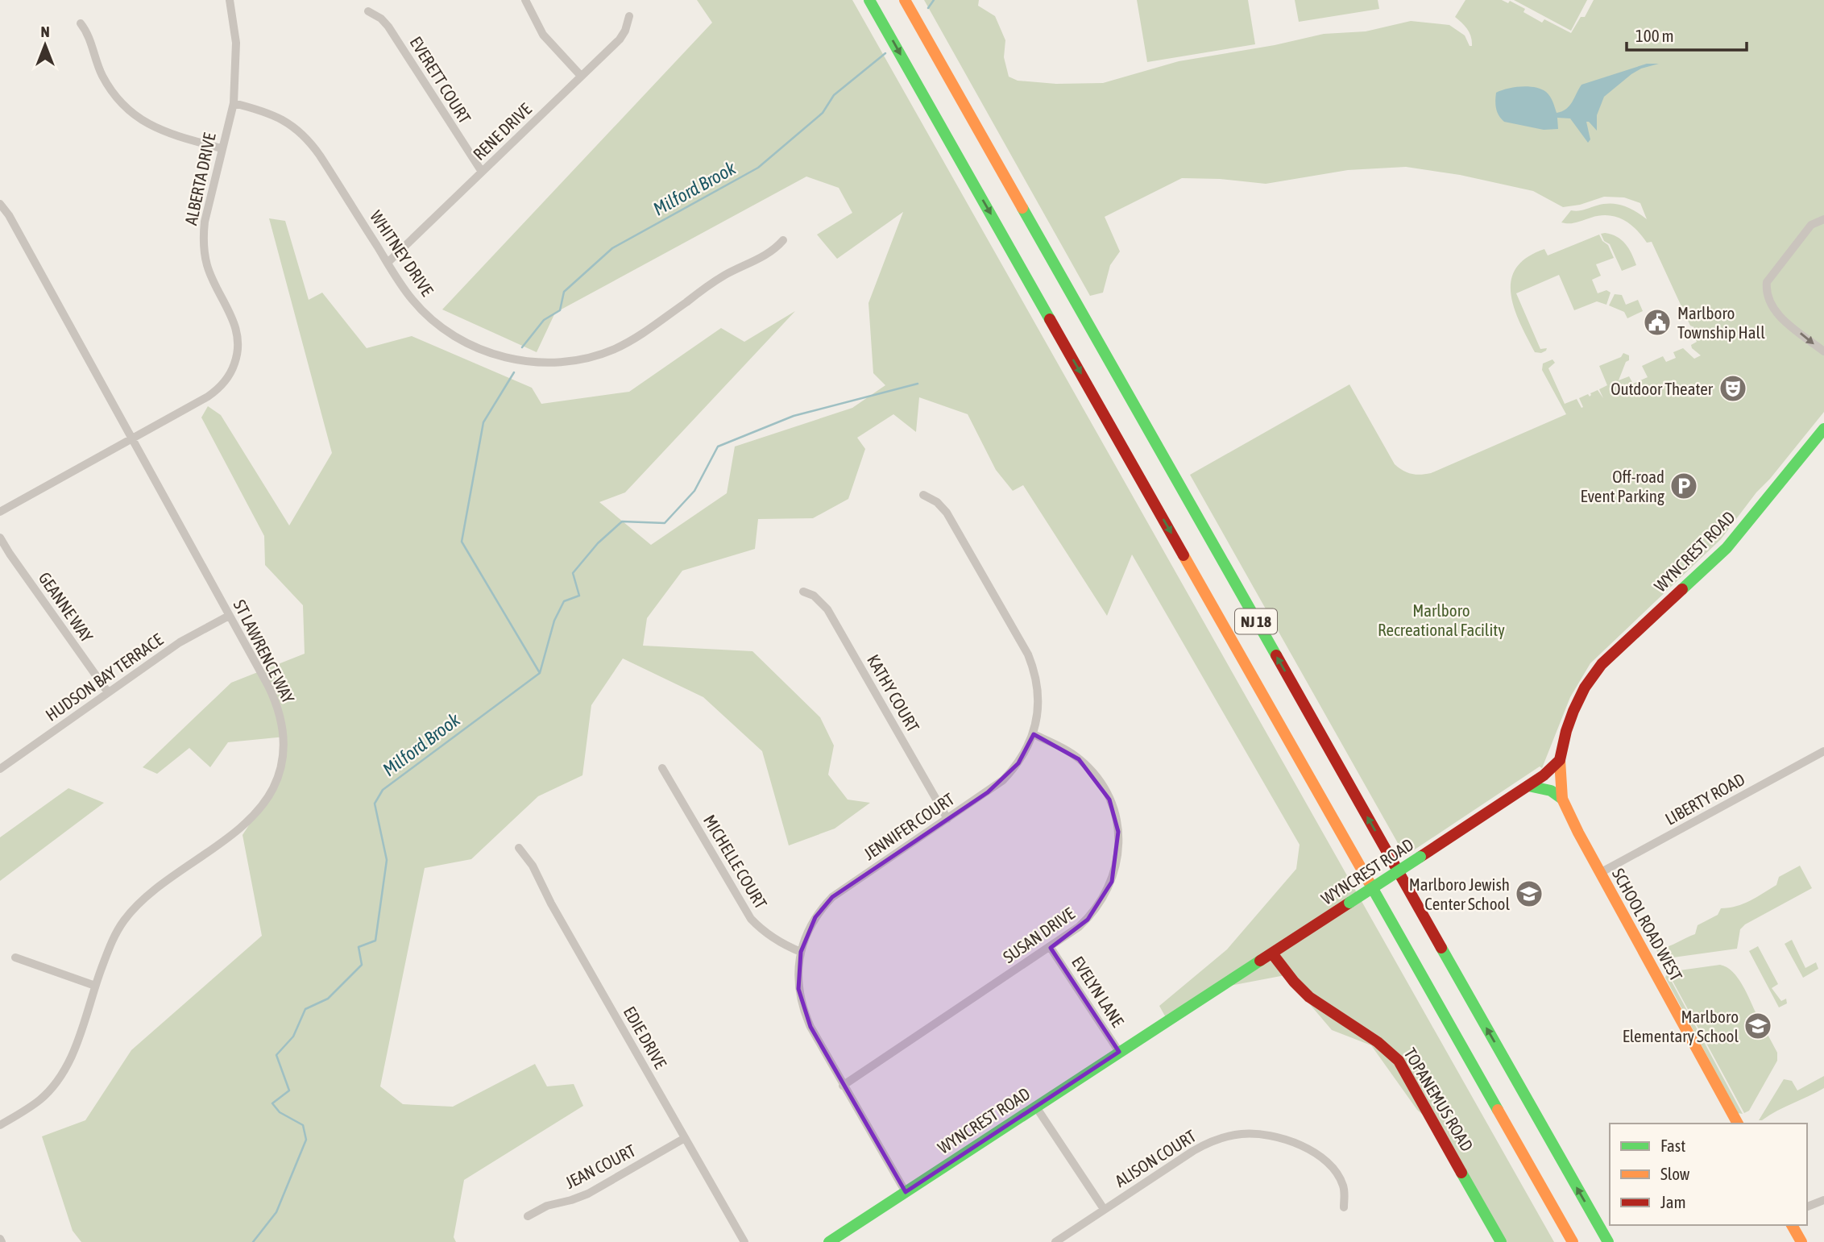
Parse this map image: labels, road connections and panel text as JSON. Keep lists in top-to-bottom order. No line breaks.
{"streets":{"main road":["WYNCREST ROAD","NJ 18","SCHOOL ROAD WEST","TOPANEMUS ROAD"],"street":["EVERETT COURT","RENE DRIVE","ALBERTA DRIVE","WHITNEY DRIVE","GEANNE WAY","ST LAWRENCE WAY","HUDSON BAY TERRACE","KATHY COURT","LIBERTY ROAD","JENNIFER COURT","MICHELLE COURT","SUSAN DRIVE","EVELYN LANE","EDIE DRIVE","ALISON COURT","JEAN COURT"]},"crossings":[["EVERETT COURT","RENE DRIVE"],["RENE DRIVE","WHITNEY DRIVE"],["ALBERTA DRIVE","WHITNEY DRIVE"],["ALBERTA DRIVE","ST LAWRENCE WAY"],["WYNCREST ROAD","JENNIFER COURT"],["WYNCREST ROAD","SCHOOL ROAD WEST"],["WYNCREST ROAD","EVELYN LANE"],["WYNCREST ROAD","TOPANEMUS ROAD"],["GEANNE WAY","HUDSON BAY TERRACE"],["ST LAWRENCE WAY","HUDSON BAY TERRACE"],["KATHY COURT","JENNIFER COURT"],["LIBERTY ROAD","SCHOOL ROAD WEST"],["JENNIFER COURT","MICHELLE COURT"],["JENNIFER COURT","SUSAN DRIVE"],["SUSAN DRIVE","EVELYN LANE"],["EDIE DRIVE","JEAN COURT"]],"water":["Milford Brook"],"parks":["Marlboro Recreational Facility"],"places":{"public building":["Marlboro Township Hall"],"theatre":["Outdoor Theater"],"parking":["Off-road Event Parking"],"school or university":["Marlboro Jewish Center School","Marlboro Elementary School"]},"legend":["Fast","Slow","Jam"],"scale_bar":"100 m","north":"top"}
